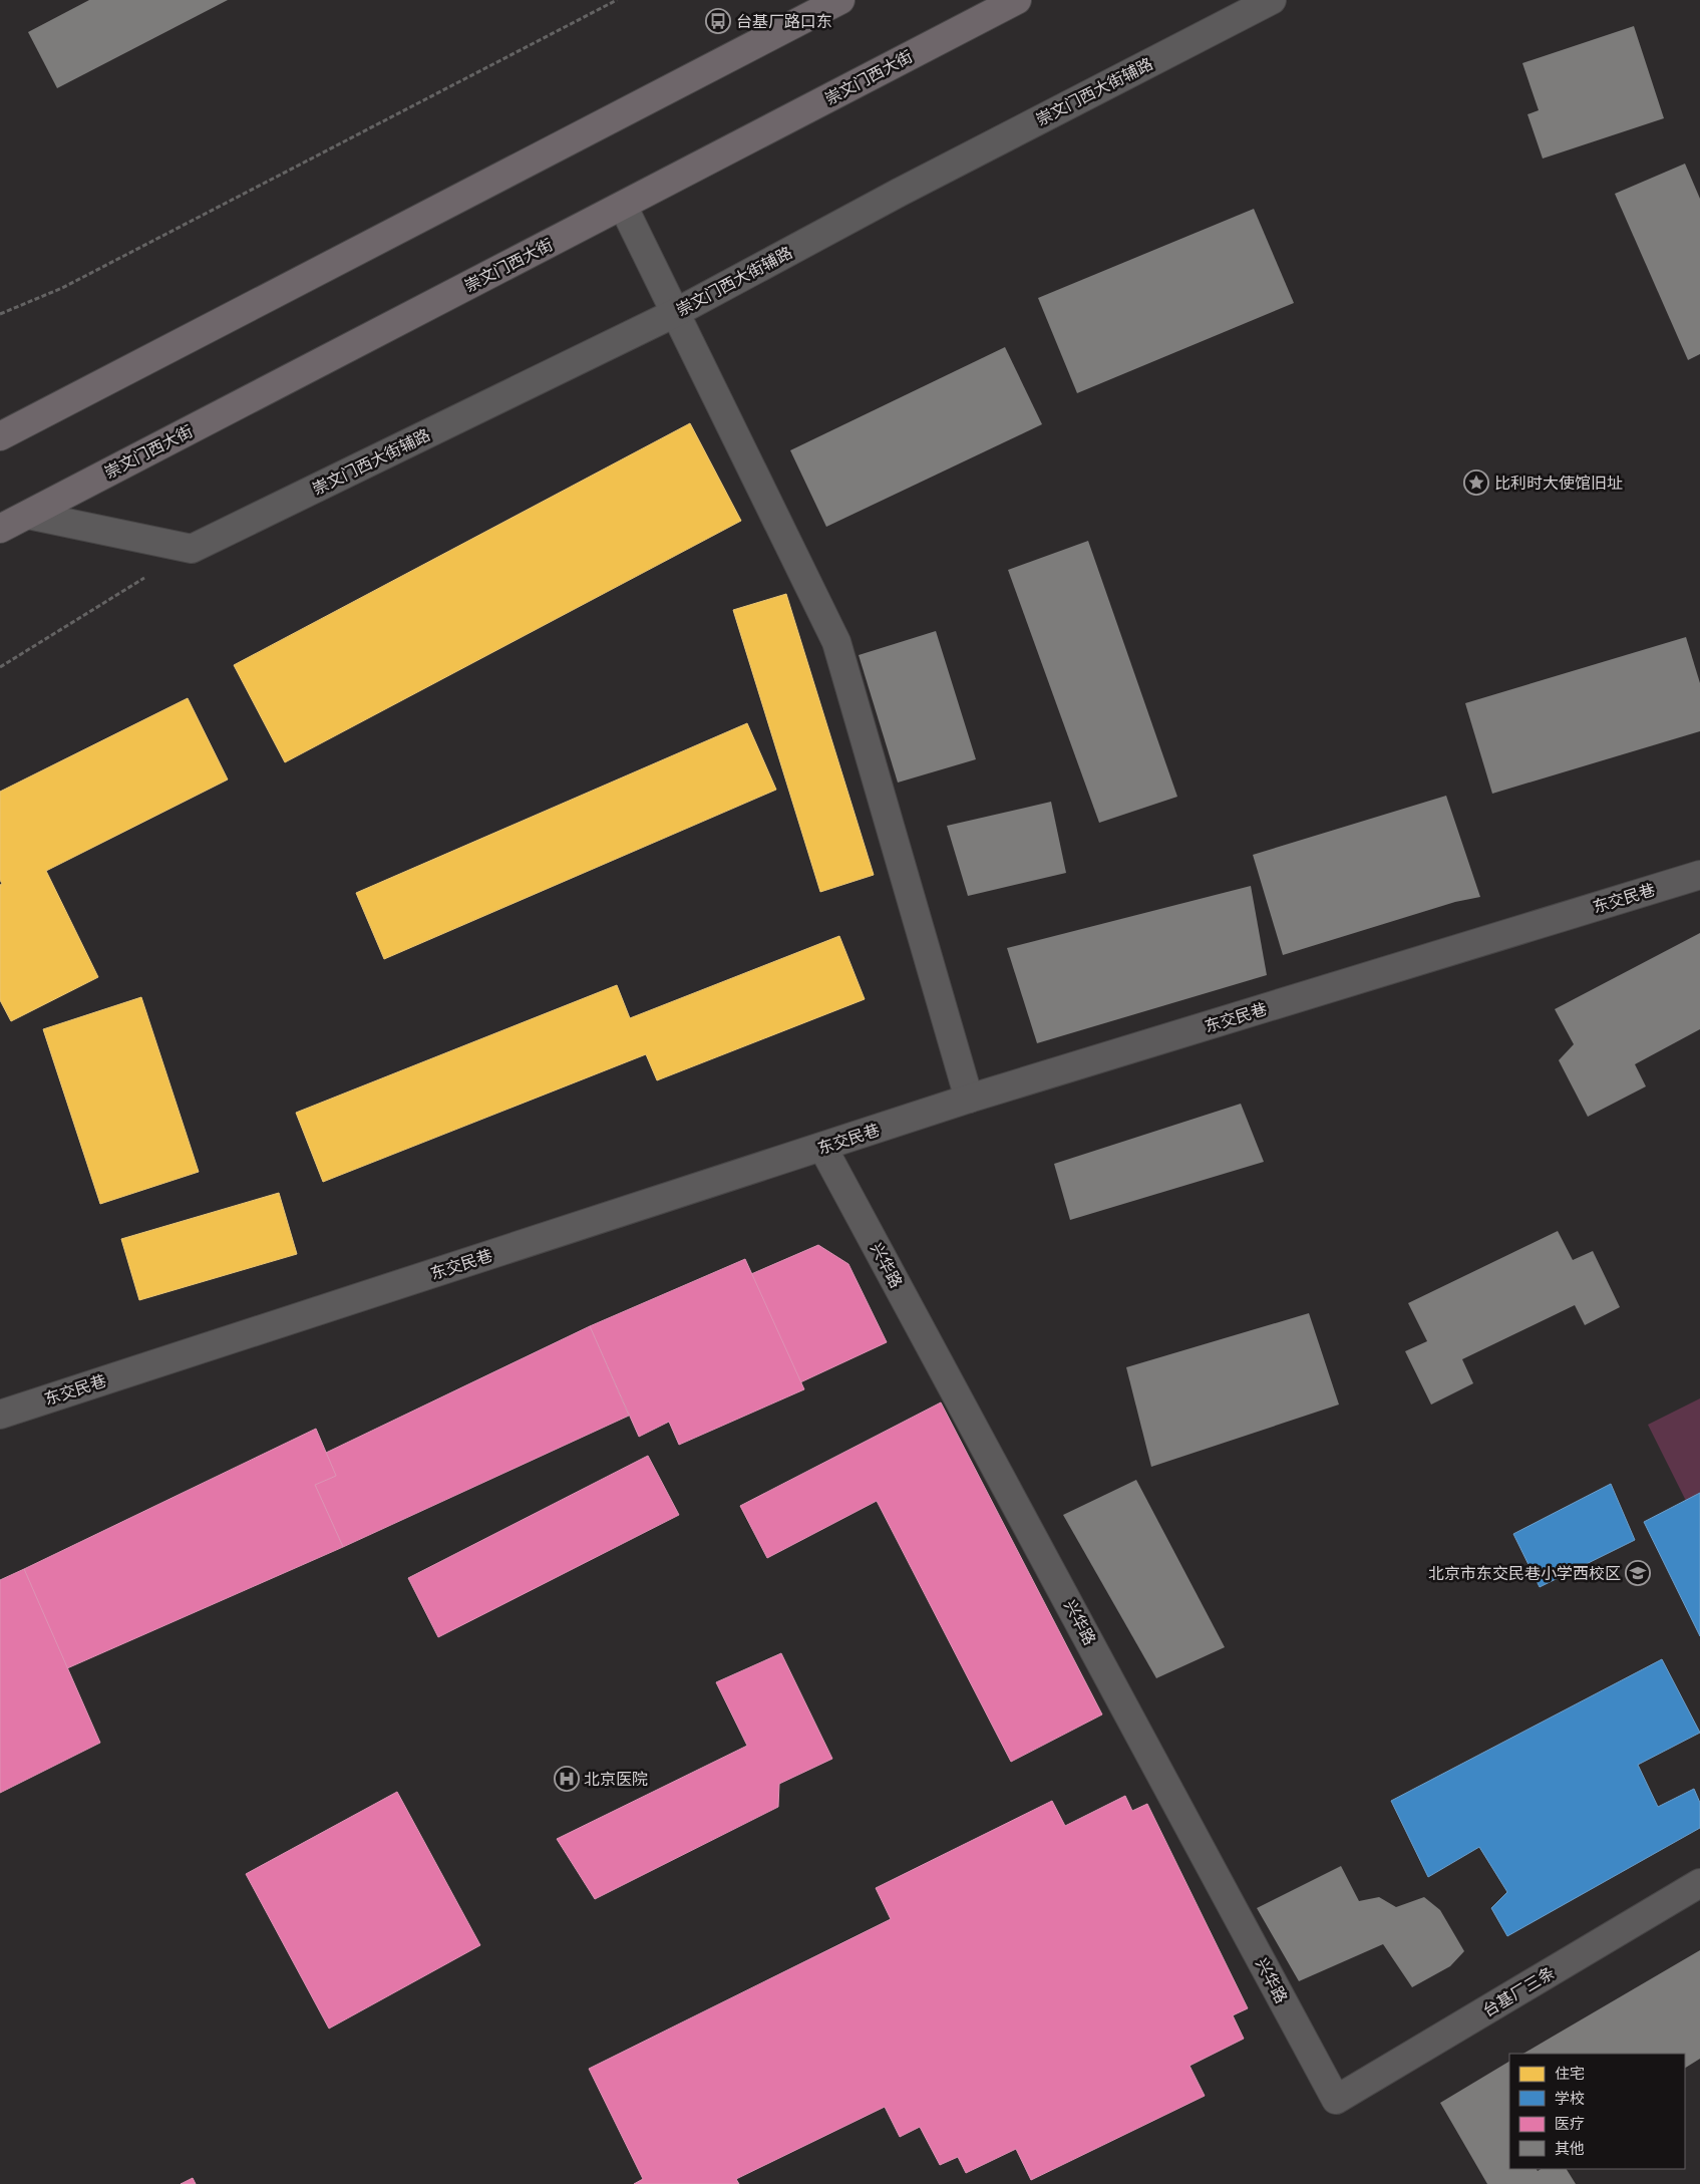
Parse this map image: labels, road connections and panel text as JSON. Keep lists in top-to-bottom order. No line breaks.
{"streets":{"main road":["崇文门西大街"],"street":["崇文门西大街辅路","东交民巷","兴华路","台基厂三条"]},"crossings":[["东交民巷","兴华路"],["兴华路","台基厂三条"]],"places":{"bus stop":["台基厂路口东"],"place":["比利时大使馆旧址"],"school or university":["北京市东交民巷小学西校区"],"hospital":["北京医院"]},"legend":["住宅","学校","医疗","其他"]}
